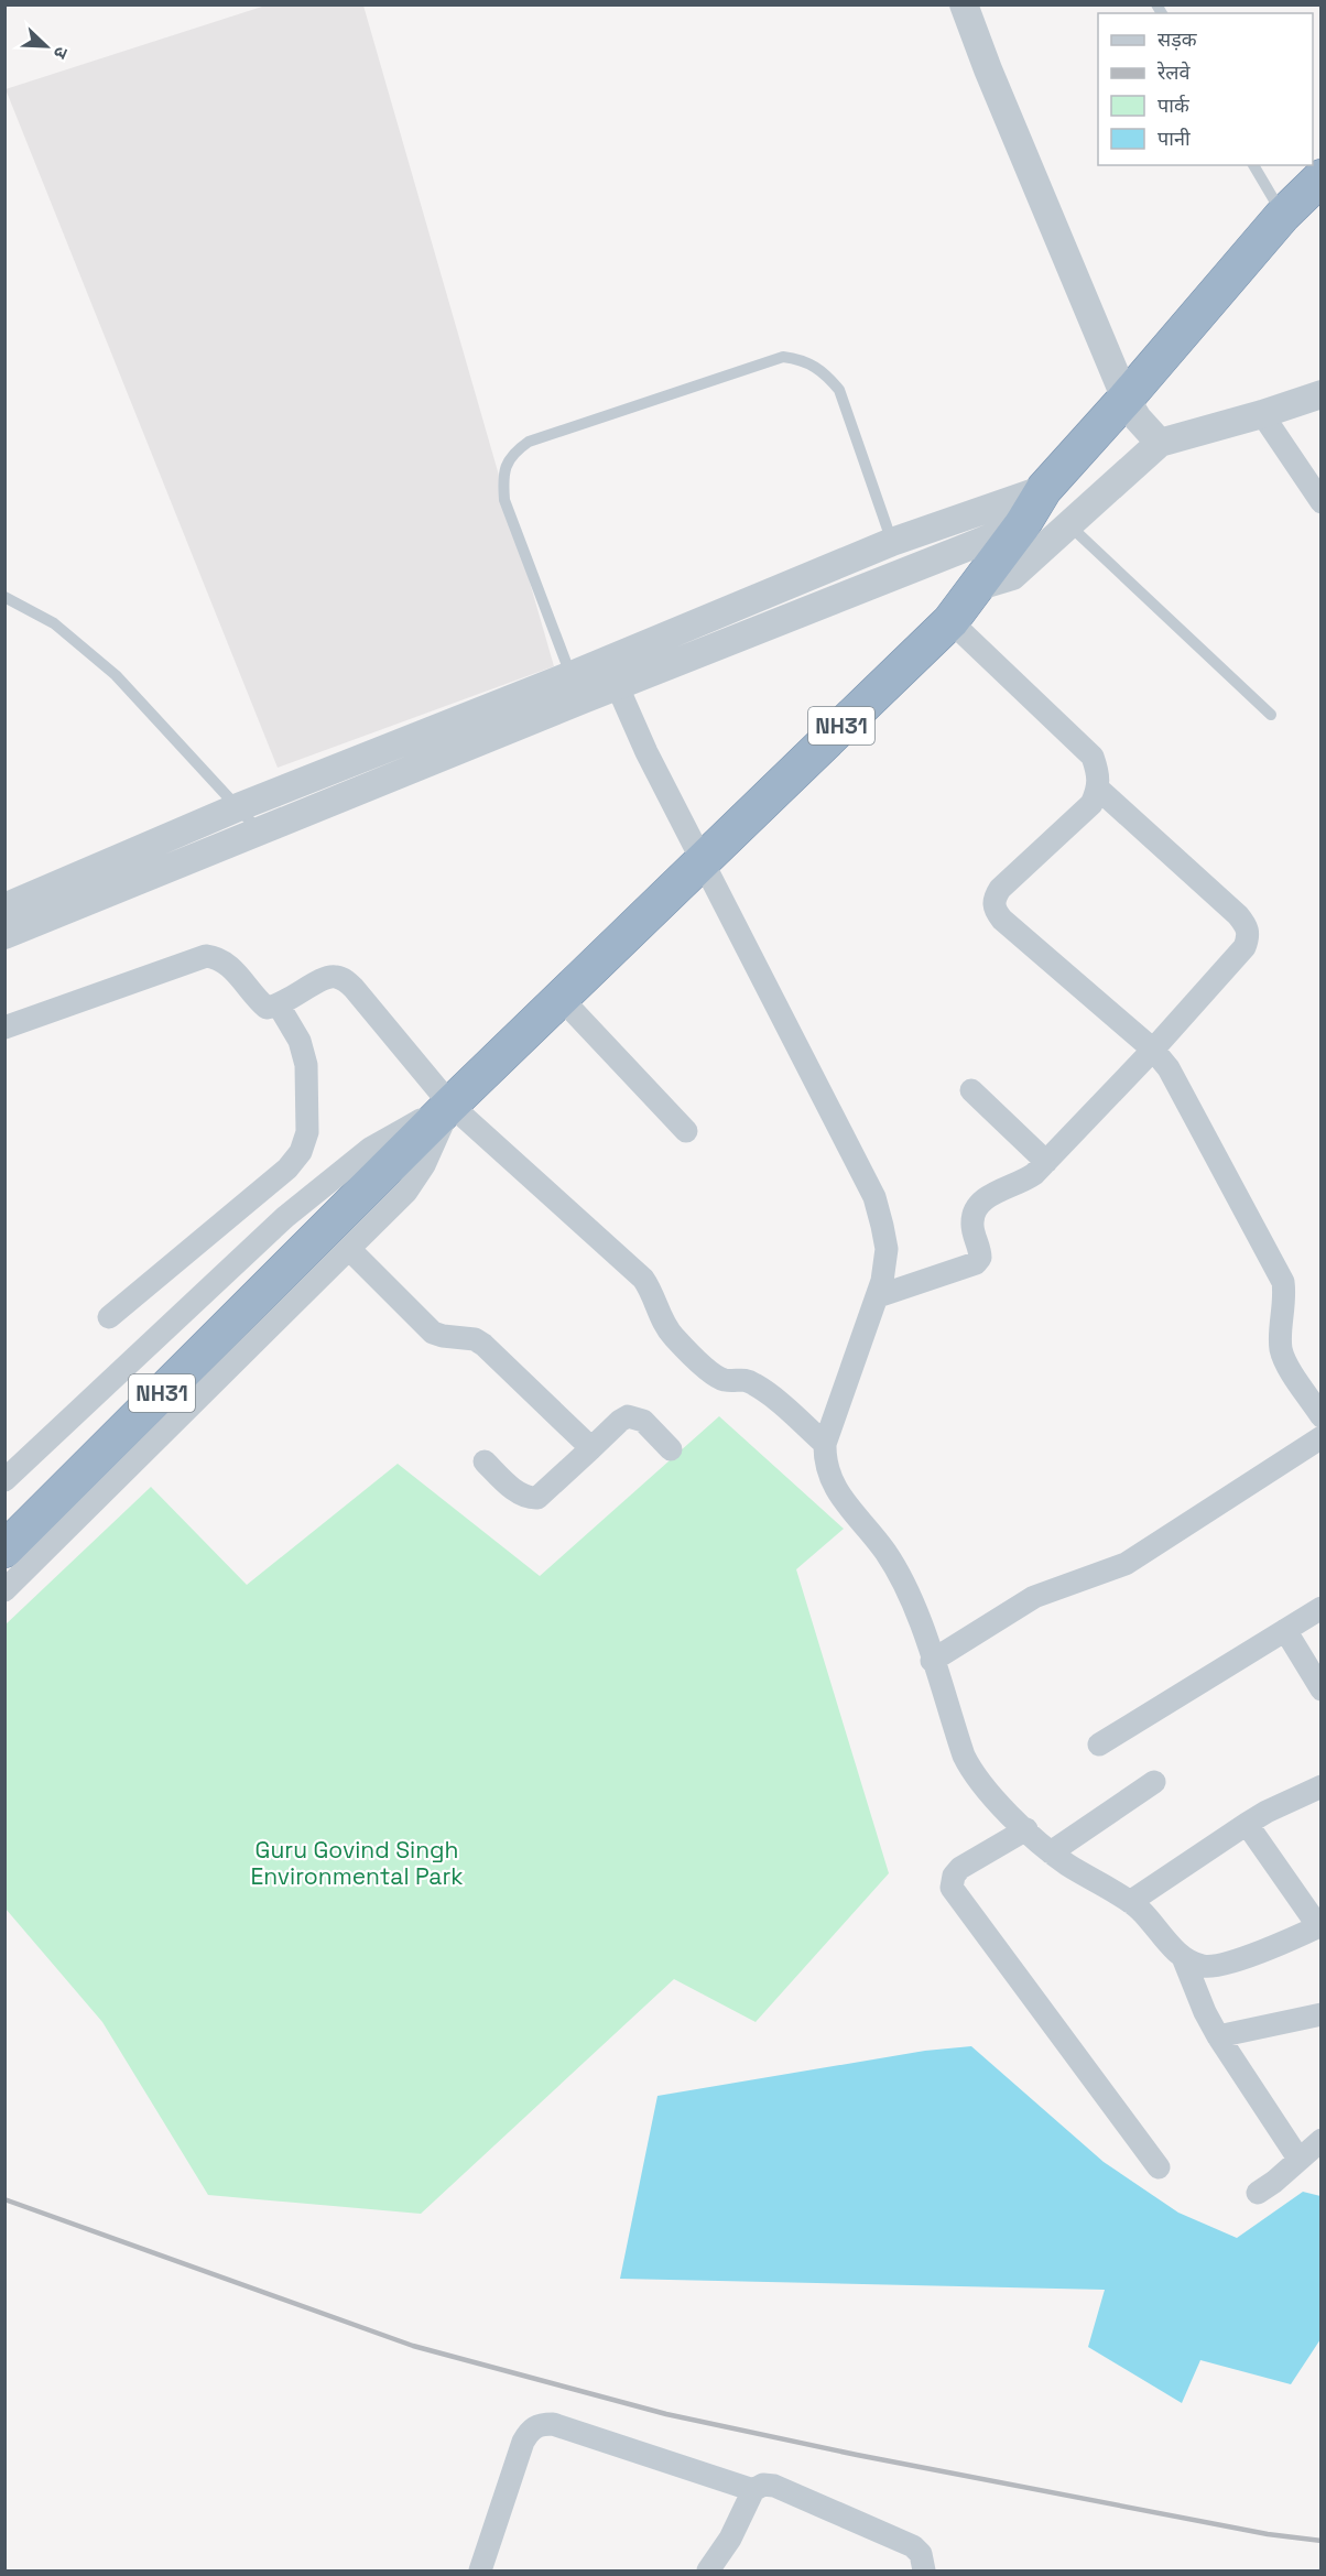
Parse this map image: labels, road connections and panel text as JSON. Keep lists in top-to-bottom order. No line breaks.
{"streets":{"highway":["NH31"]},"parks":["Guru Govind Singh Environmental Park"],"legend":["सड़क","रेलवे","पार्क","पानी"],"north":"bottom right"}
